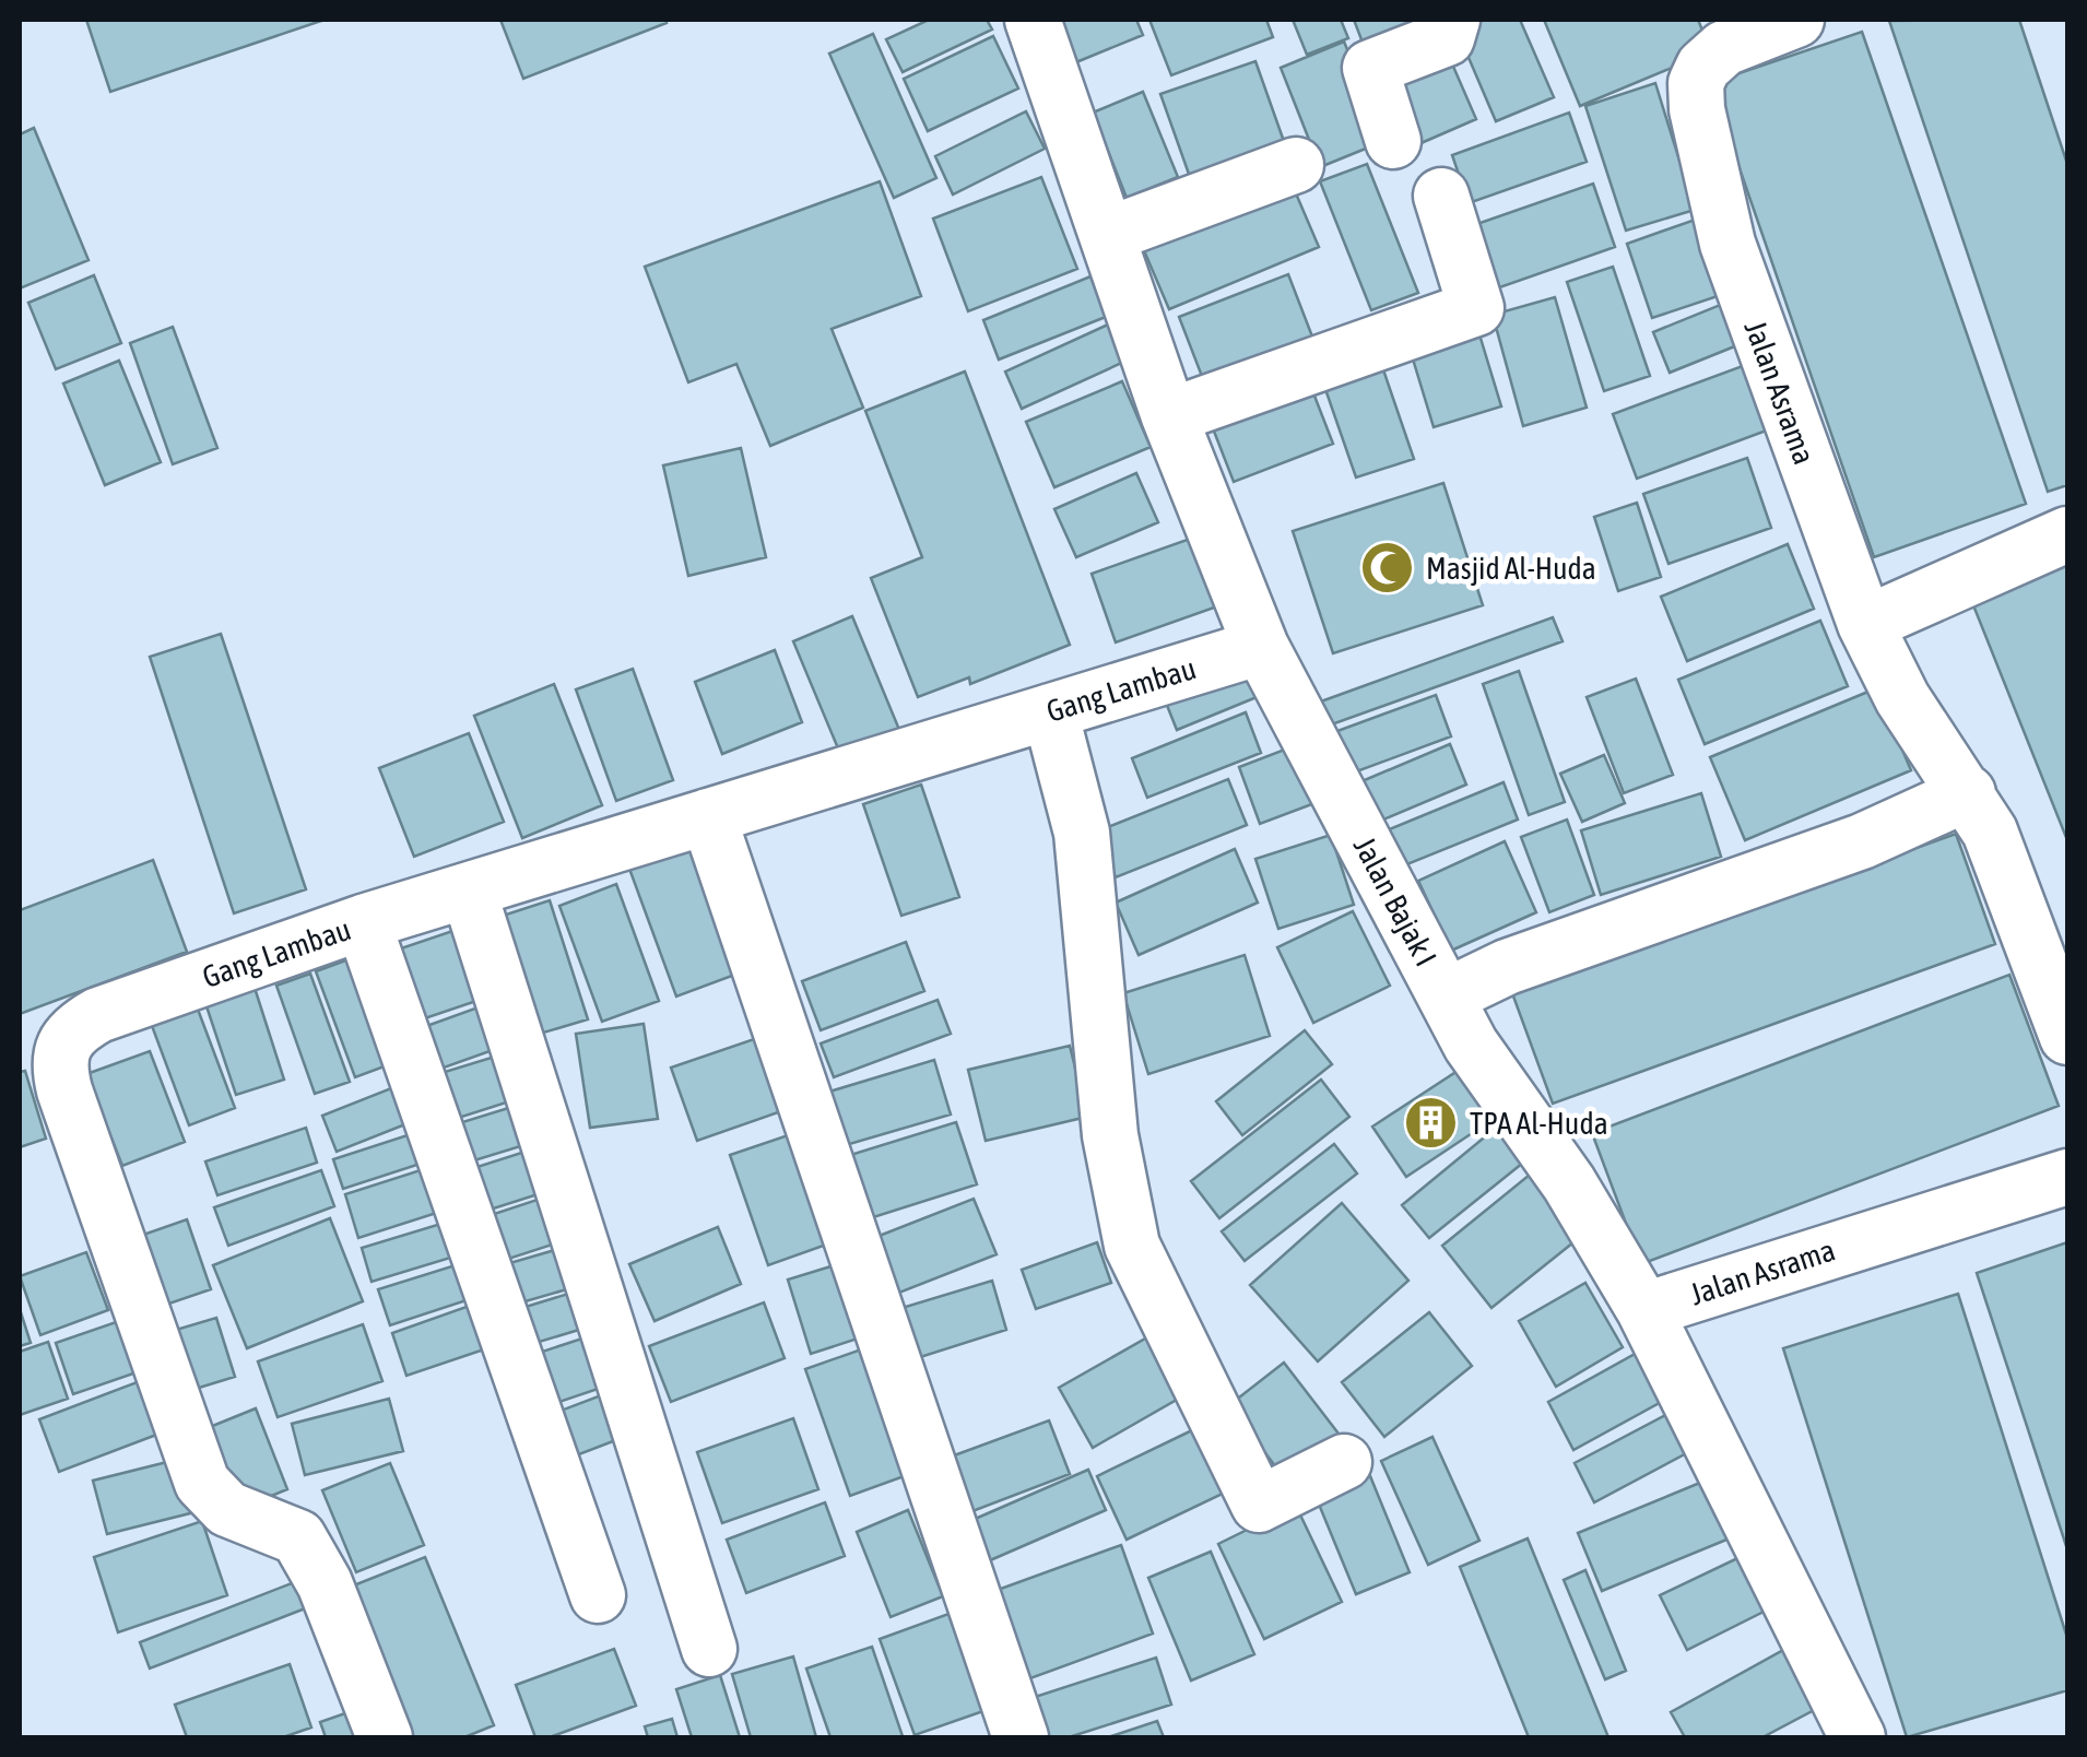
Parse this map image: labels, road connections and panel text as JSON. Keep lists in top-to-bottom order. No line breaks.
{"streets":{"street":["Jalan Asrama","Gang Lambau","Jalan Bajak I"]},"crossings":[["Jalan Asrama","Jalan Bajak I"],["Gang Lambau","Jalan Bajak I"]],"places":{"mosque":["Masjid Al-Huda"],"building":["TPA Al-Huda"]}}
